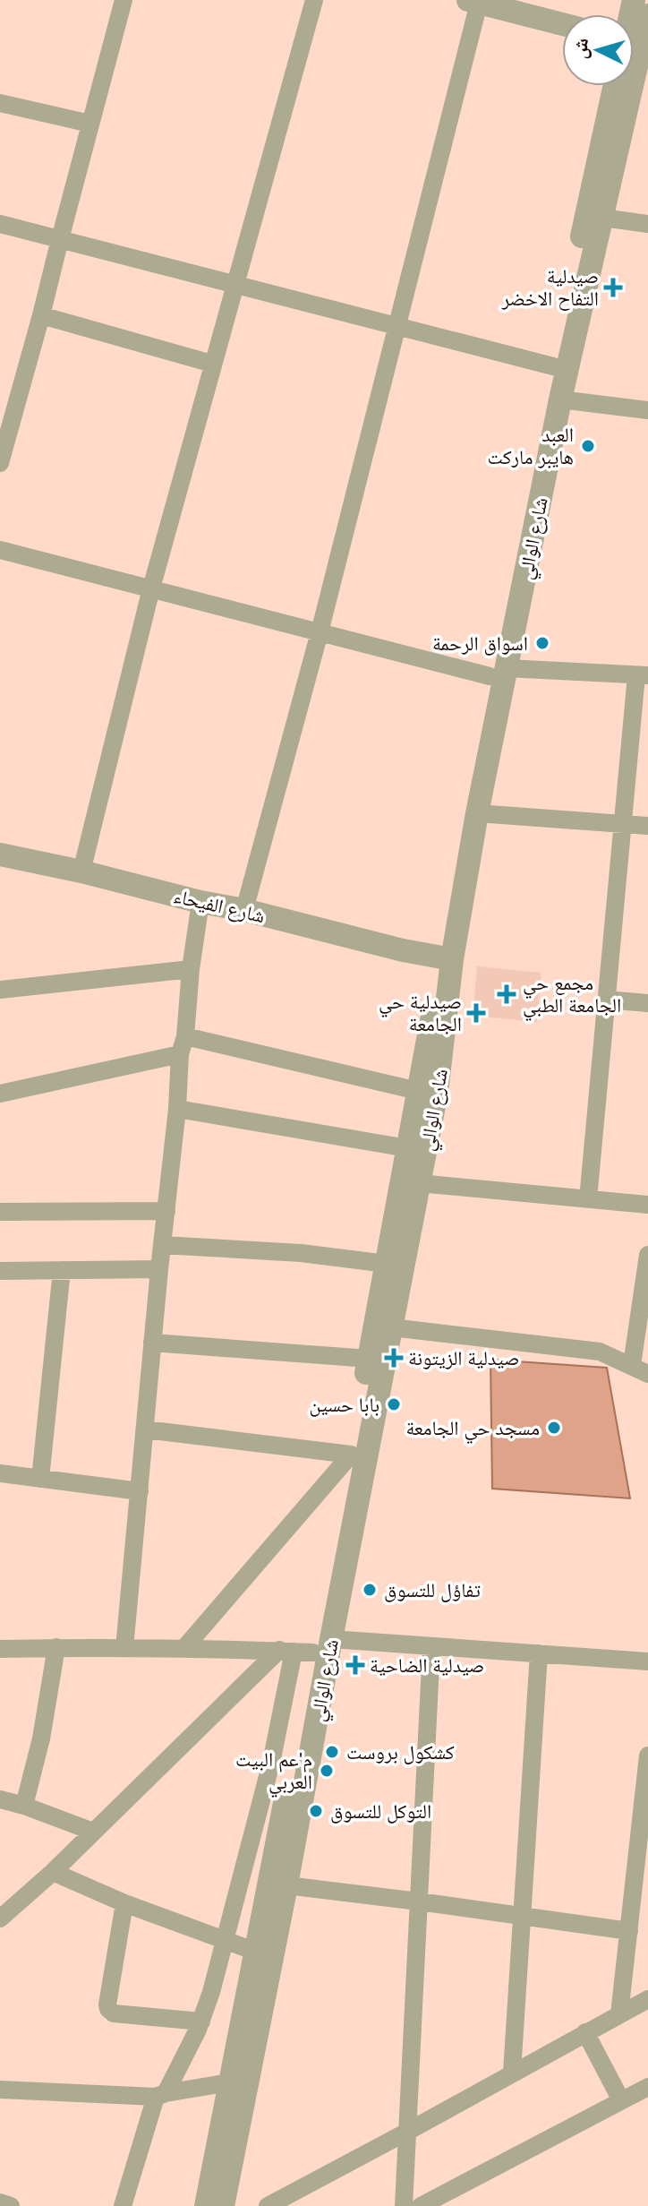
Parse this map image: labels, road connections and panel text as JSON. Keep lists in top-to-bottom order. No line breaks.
{"streets":{"street":["شارع الوالي","شارع الفيحاء"]},"crossings":[["شارع الوالي","شارع الفيحاء"]],"places":{"health":["صيدلية التفاح الاخضر","مجمع حي الجامعة الطبي","صيدلية حي الجامعة","صيدلية الزيتونة","صيدلية الضاحية"],"other":["العبد هايبر ماركت","اسواق الرحمة","بابا حسين","مسجد حي الجامعة","تفاؤل للتسوق","كشكول بروست","م'عم البيت العربي","التوكل للتسوق"]},"north":"left"}
